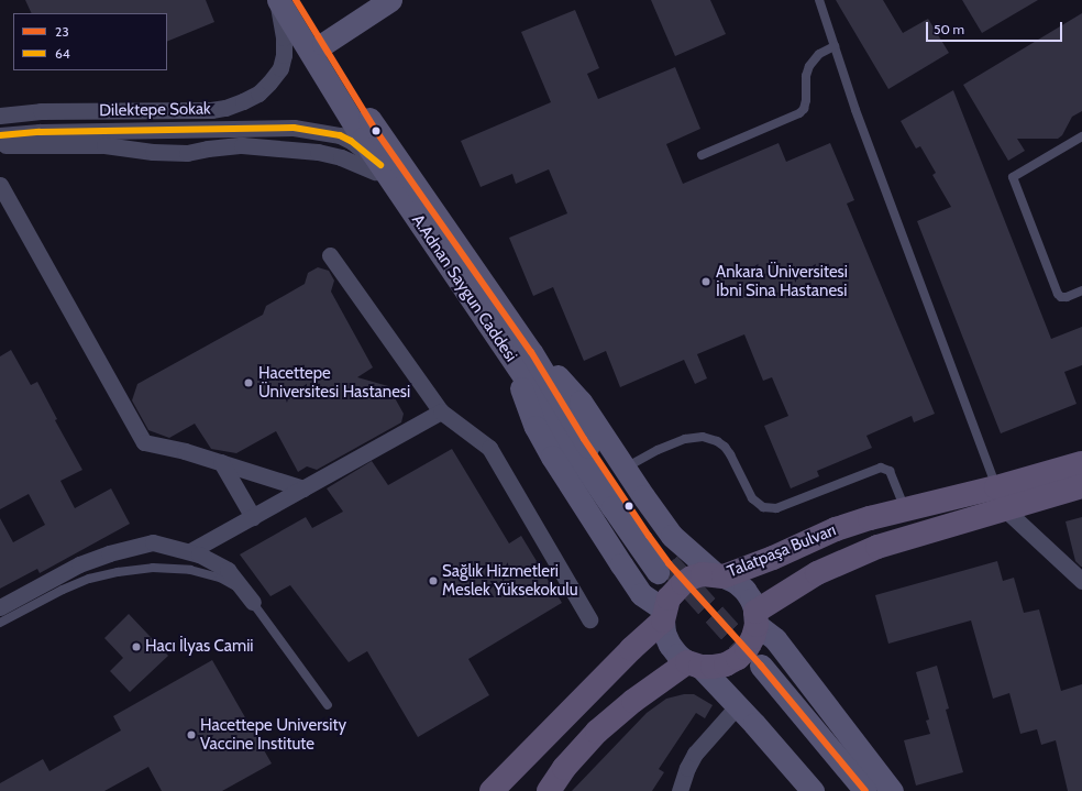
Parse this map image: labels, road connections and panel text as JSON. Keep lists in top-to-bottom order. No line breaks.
{"streets":{"main road":["A.Adnan Saygun Caddesi","Talatpaşa Bulvarı"],"street":["Dilektepe Sokak"]},"crossings":[["Dilektepe Sokak","A.Adnan Saygun Caddesi"]],"places":["Ankara Üniversitesi İbni Sina Hastanesi","Hacettepe Üniversitesi Hastanesi","Sağlık Hizmetleri Meslek Yüksekokulu","Hacı İlyas Camii","Hacettepe University Vaccine Institute"],"lines":["transit line 23","transit line 64"],"legend":["23","64"],"scale_bar":"50 m"}
